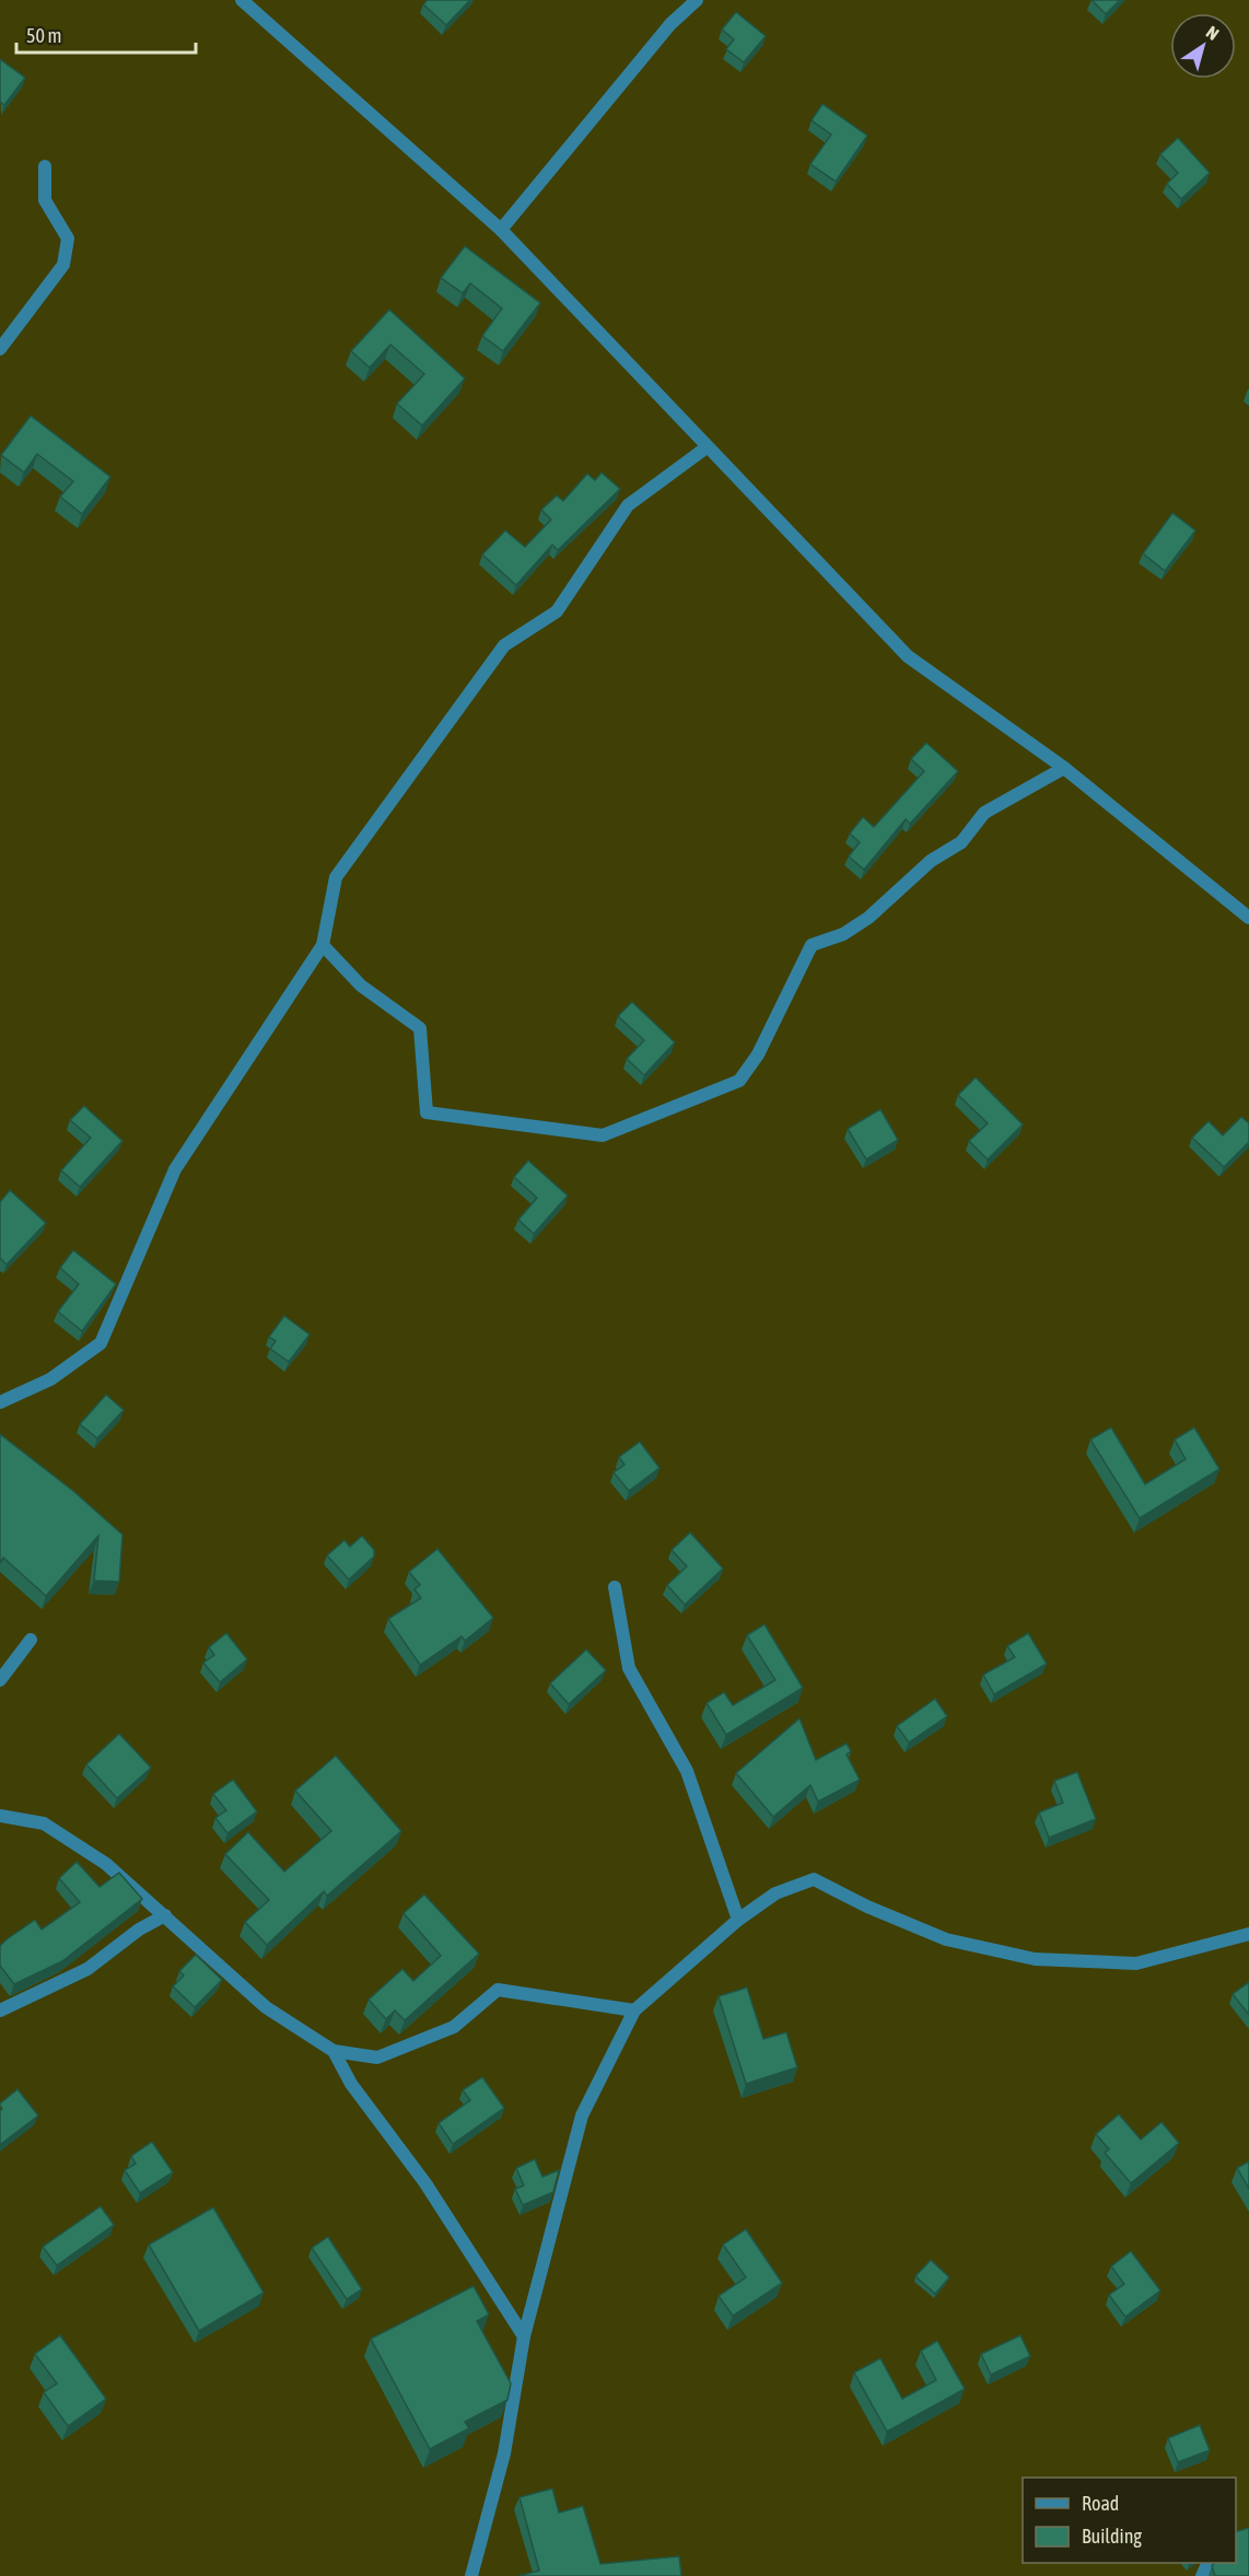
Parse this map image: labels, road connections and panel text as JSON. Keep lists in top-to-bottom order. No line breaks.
{"legend":["Road","Building"],"scale_bar":"50 m","north":"top right"}
